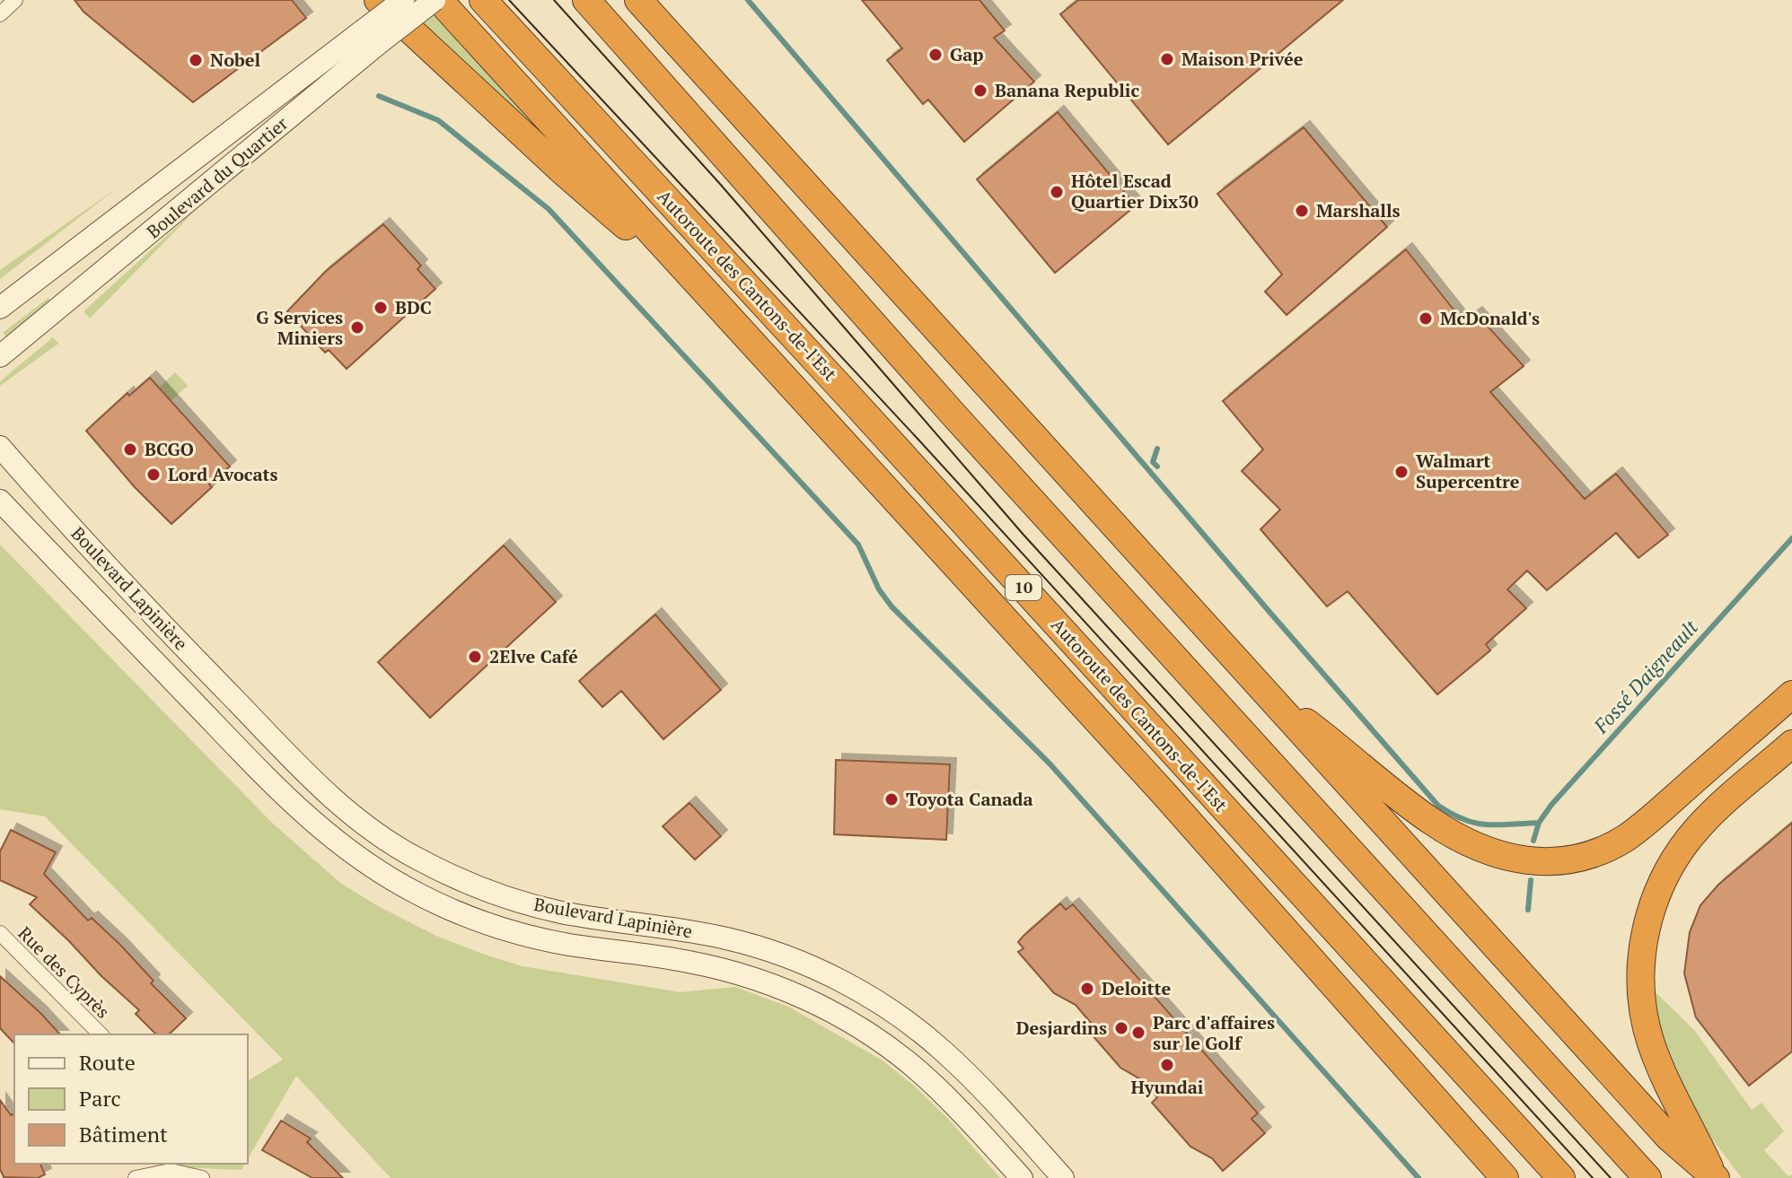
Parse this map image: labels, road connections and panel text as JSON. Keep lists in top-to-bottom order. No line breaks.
{"streets":{"highway":["Autoroute des Cantons-de-l'Est","10"],"main road":["Boulevard du Quartier","Boulevard Lapinière"],"street":["Rue des Cyprès"]},"water":["Fossé Daigneault"],"places":["Gap","Maison Privée","Nobel","Banana Republic","Hôtel Escad Quartier Dix30","Marshalls","BDC","McDonald's","G Services Miniers","BCGO","Walmart Supercentre","Lord Avocats","2Elve Café","Toyota Canada","Deloitte","Desjardins","Parc d'affaires sur le Golf","Hyundai"],"legend":["Route","Parc","Bâtiment"]}
